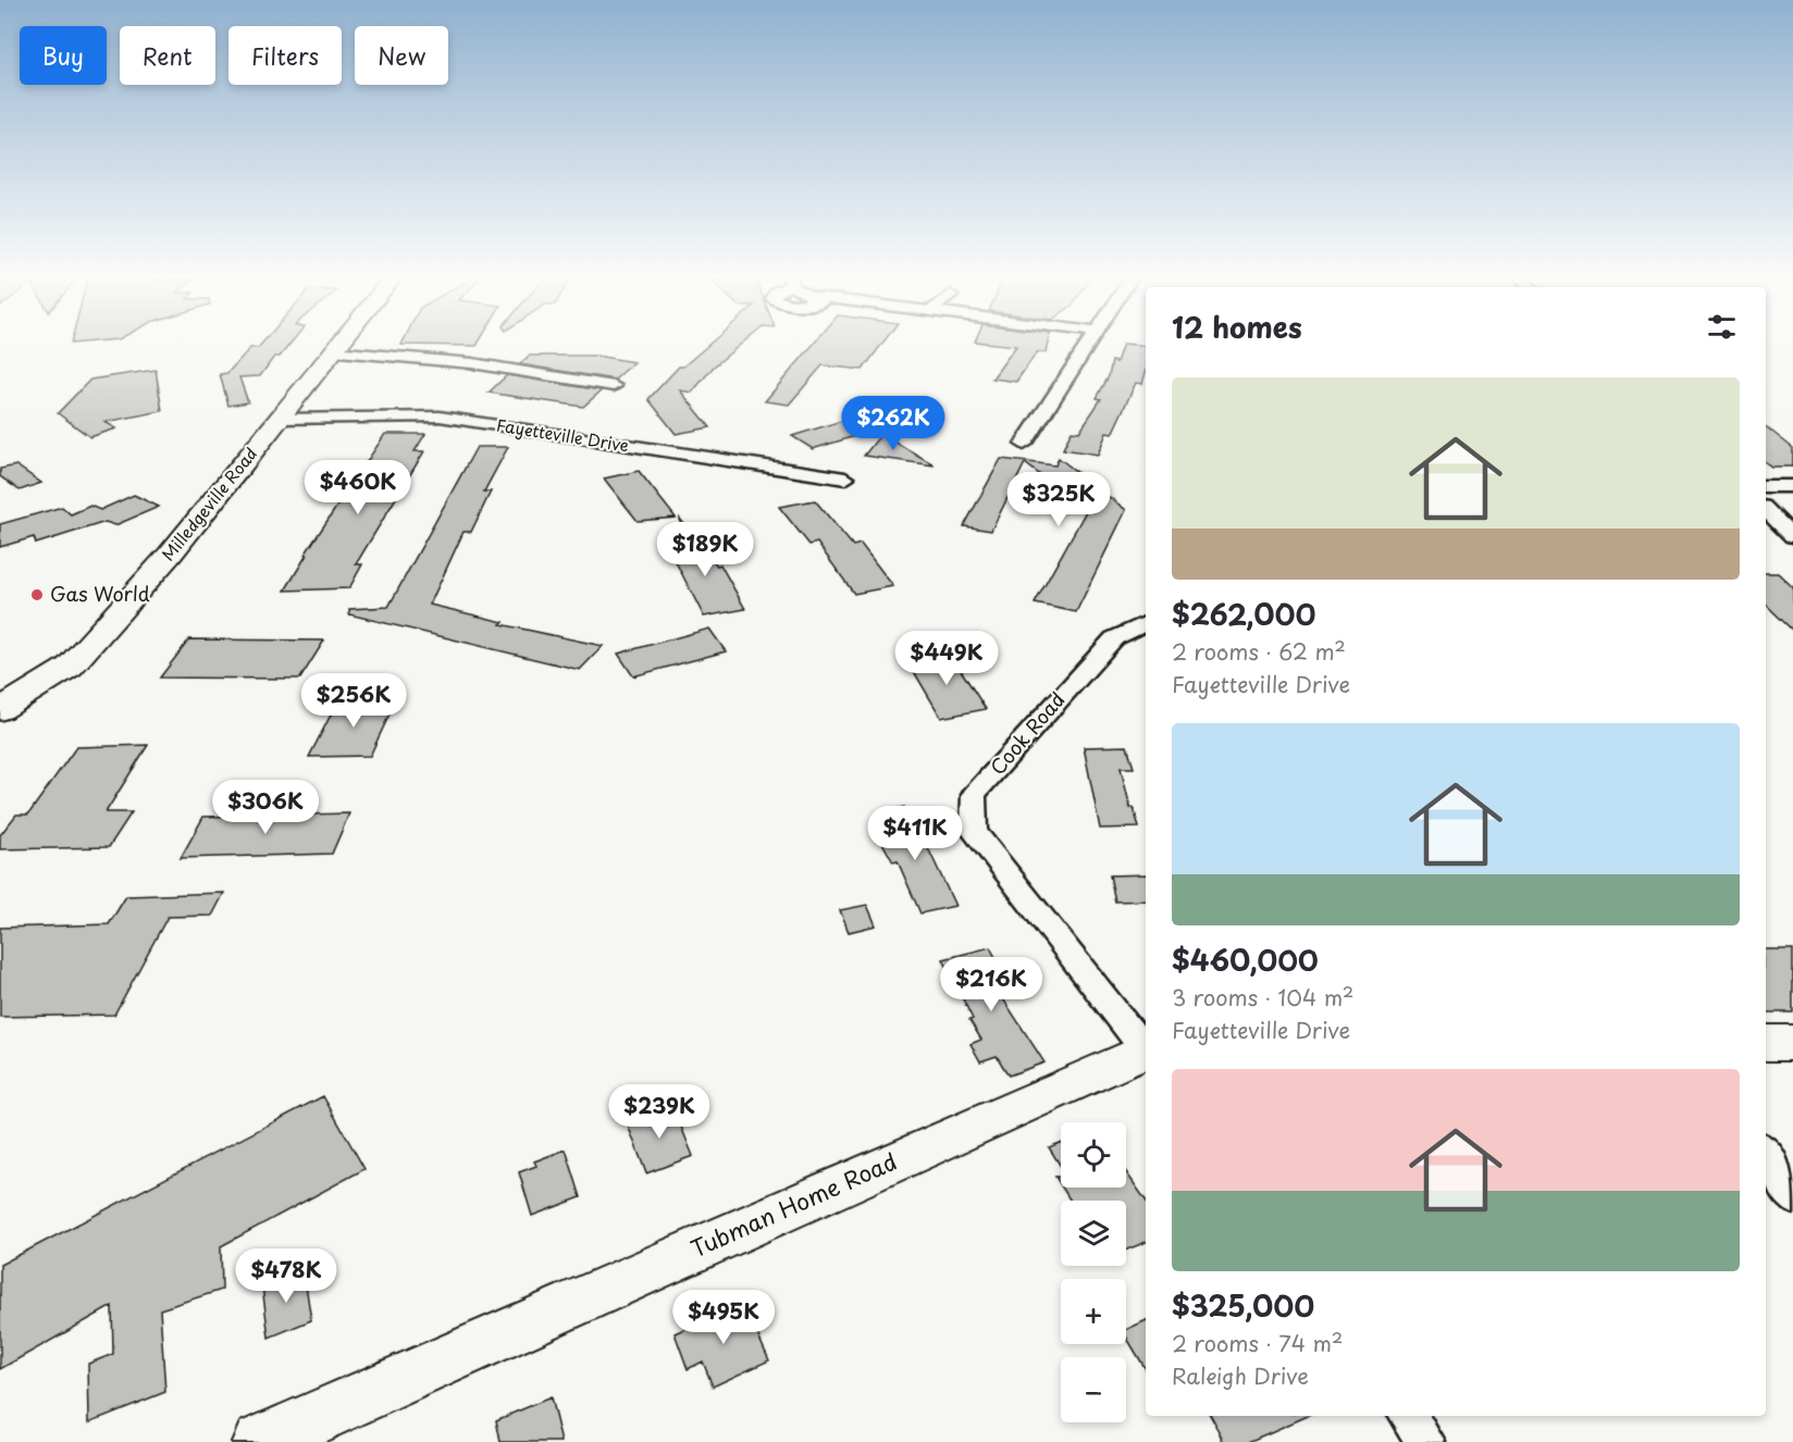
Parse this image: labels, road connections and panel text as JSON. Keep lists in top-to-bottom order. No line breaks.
{"streets":{"street":["Fayetteville Drive","Milledgeville Road","Cook Road","Tubman Home Road"]},"crossings":[["Fayetteville Drive","Milledgeville Road"]],"places":["Gas World"],"page":{"chip":["Buy","Rent","Filters","New"],"heading":"12 homes","list":[{"name":"$262,000","note":"2 rooms · 62 m² · Fayetteville Drive"},{"name":"$460,000","note":"3 rooms · 104 m² · Fayetteville Drive"},{"name":"$325,000","note":"2 rooms · 74 m² · Raleigh Drive"}],"price":["$262K","$460K","$325K","$189K","$449K","$256K","$306K","$411K","$216K","$239K","$478K","$495K"],"map_buttons":["+","−"]}}
